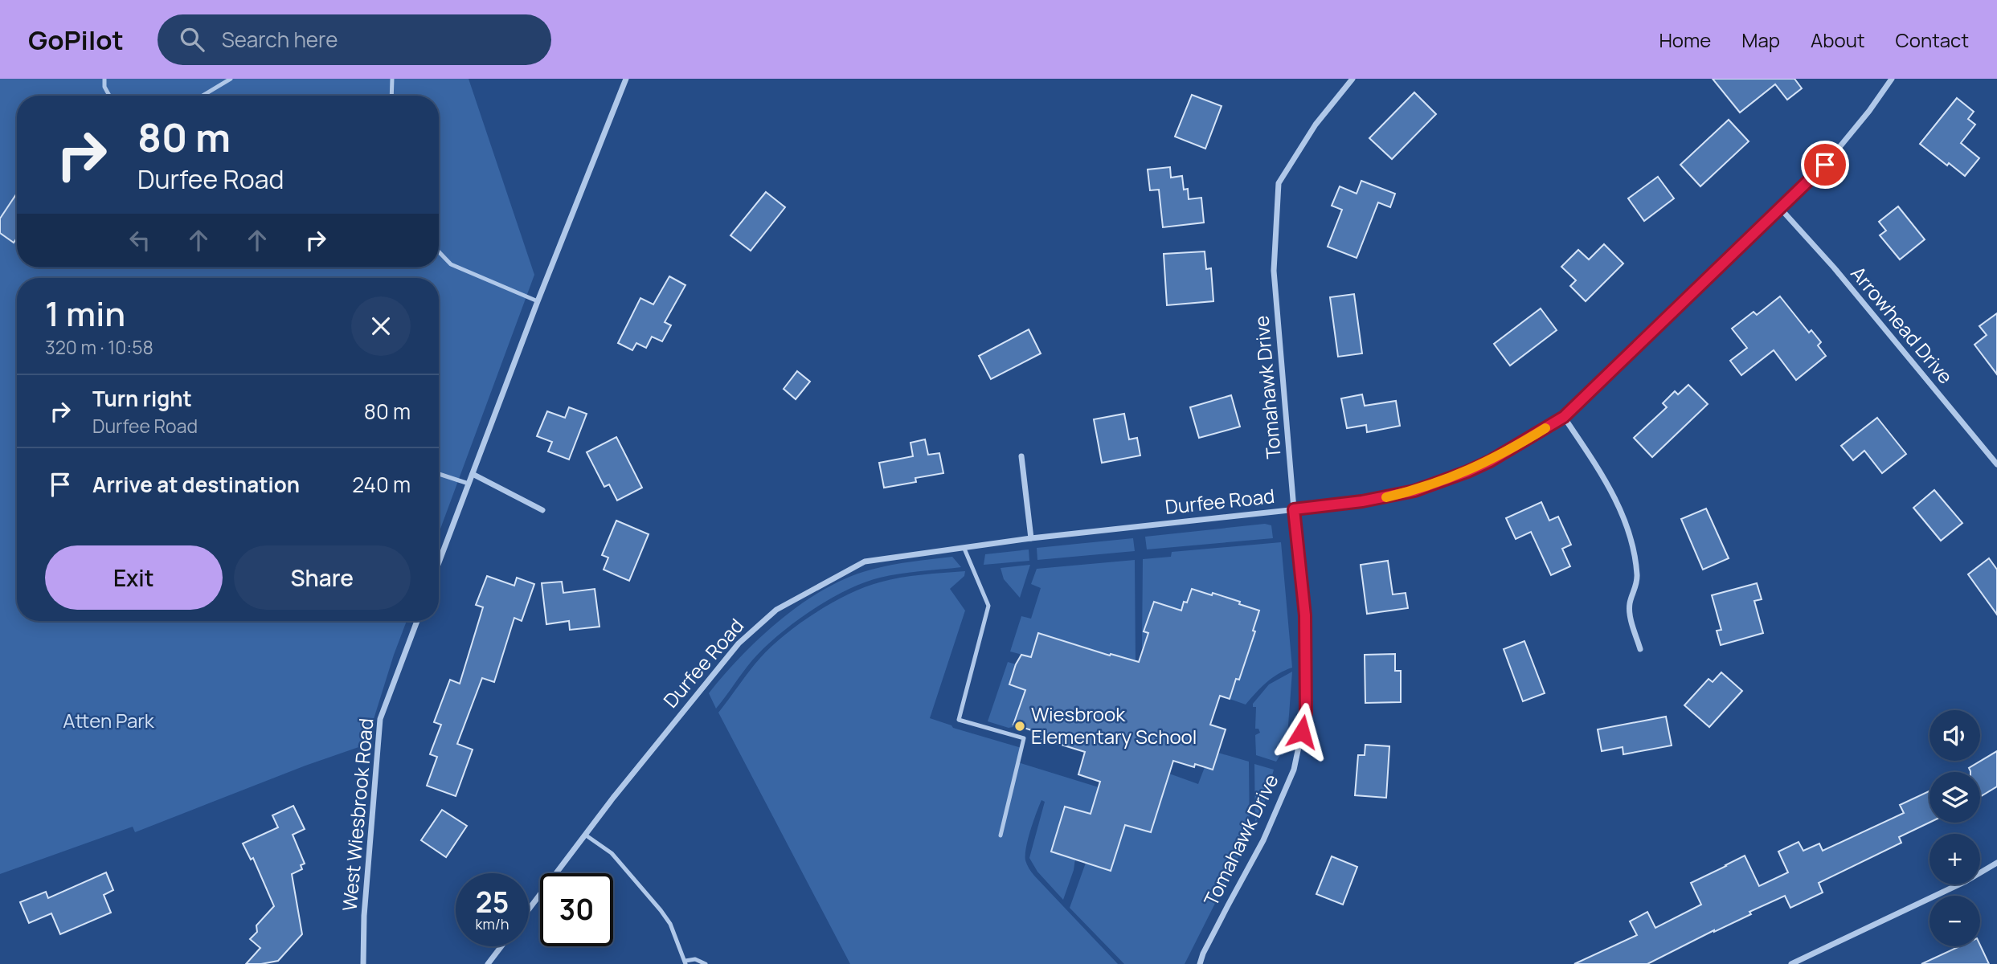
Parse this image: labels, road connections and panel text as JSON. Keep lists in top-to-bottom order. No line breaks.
{"streets":{"street":["Arrowhead Drive","Tomahawk Drive","Durfee Road","West Wiesbrook Road"]},"crossings":[["Arrowhead Drive","Durfee Road"],["Tomahawk Drive","Durfee Road"]],"parks":["Atten Park"],"places":["Wiesbrook Elementary School"],"page":{"header":"GoPilot","search":"Search here","nav":["Home","Map","About","Contact"],"turn":["80 m","Durfee Road"],"heading":["1 min","320 m · 10:58"],"list":[{"name":"Turn right","note":"Durfee Road","value":"80 m"},{"name":"Arrive at destination","value":"240 m"}],"buttons":["Exit","Share"],"map_buttons":["+","−"],"speed":"25 km/h","limit":"30"}}
